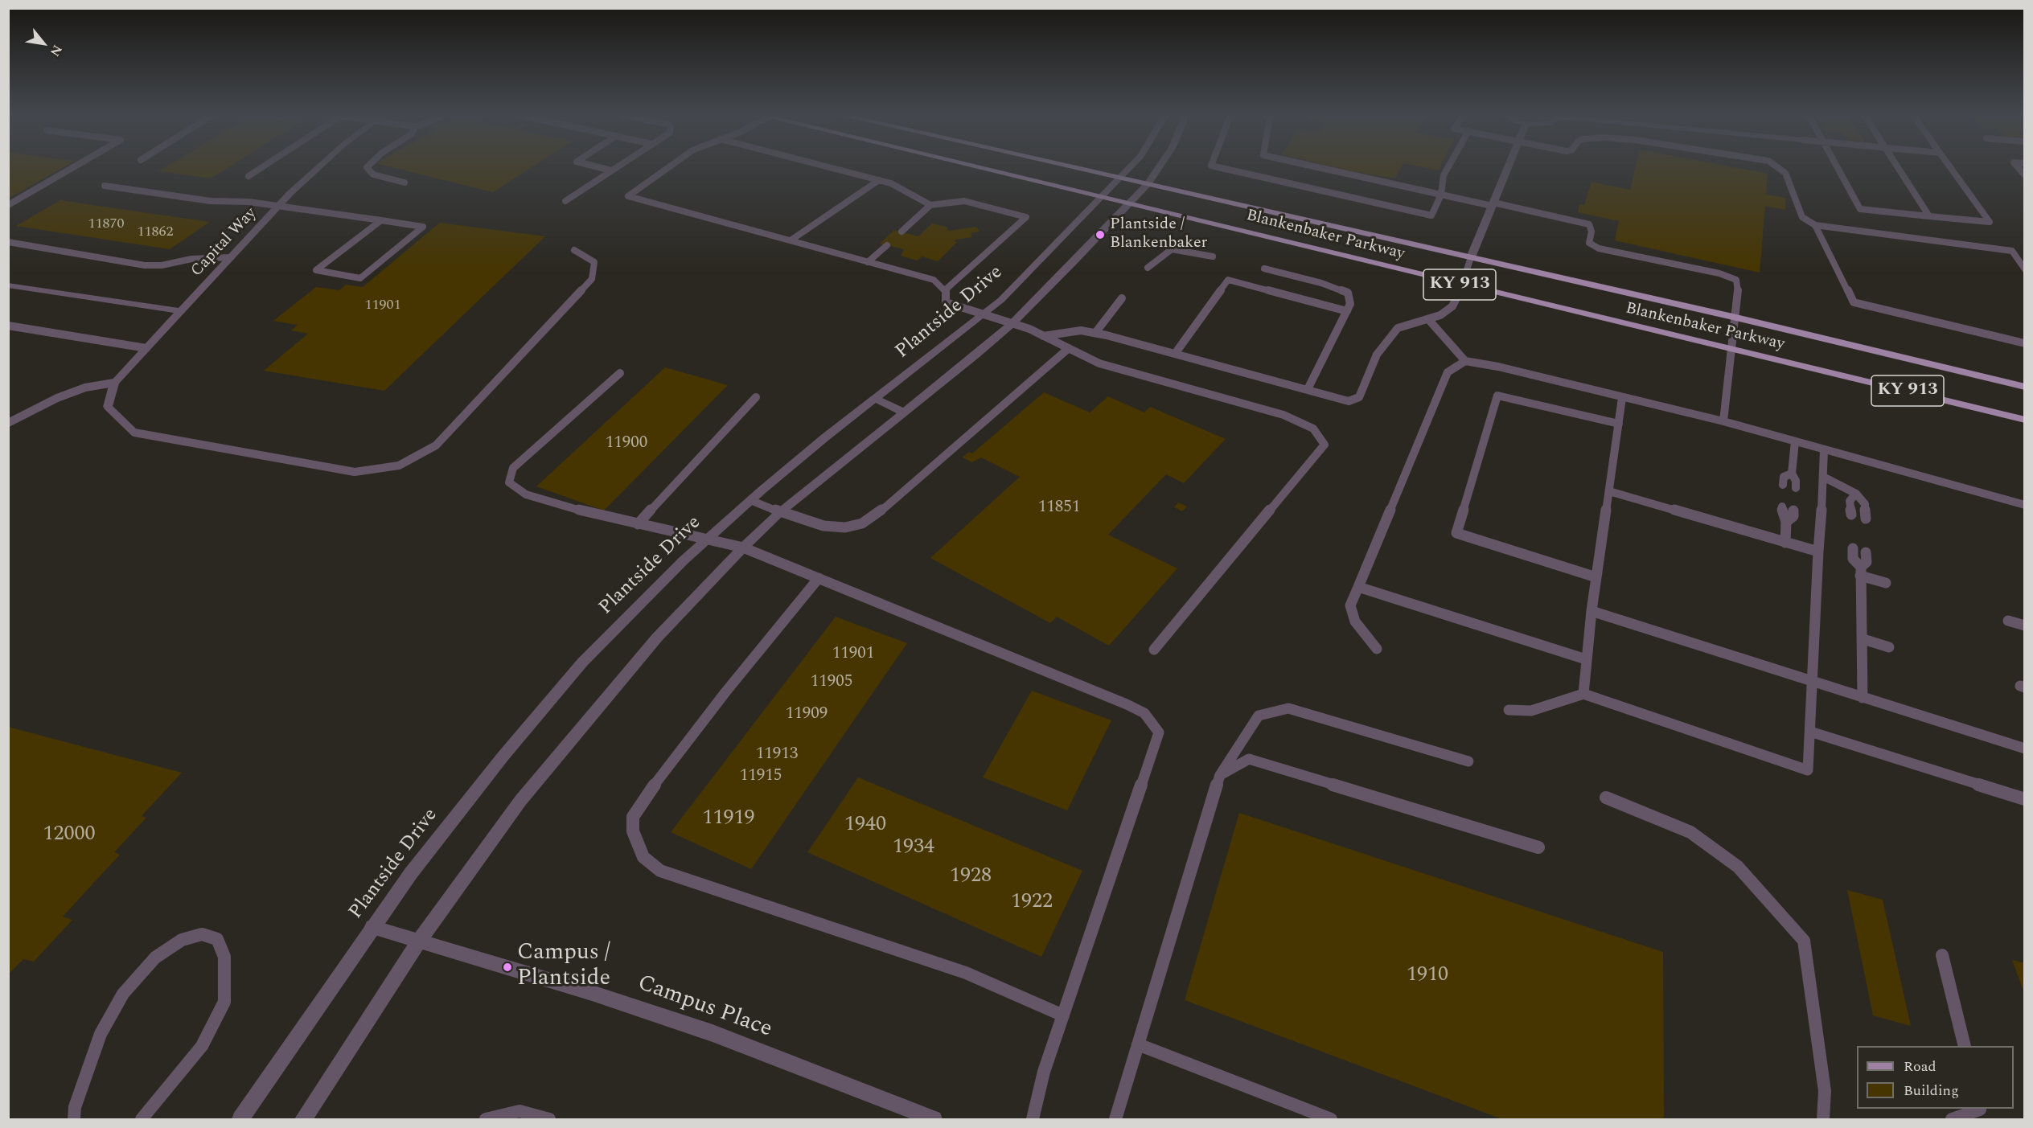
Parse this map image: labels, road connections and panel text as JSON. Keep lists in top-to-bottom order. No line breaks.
{"streets":{"main road":["Blankenbaker Parkway","KY 913"],"street":["Capital Way","Plantside Drive","Campus Place"]},"crossings":[["Blankenbaker Parkway","Plantside Drive"],["Plantside Drive","Campus Place"]],"places":["Plantside / Blankenbaker","Campus / Plantside"],"house_numbers":["11870","11862","11901","11900","11851","11901","11905","11909","11913","11915","11919","1940","12000","1934","1928","1922","1910"],"legend":["Road","Building"],"north":"bottom right"}
